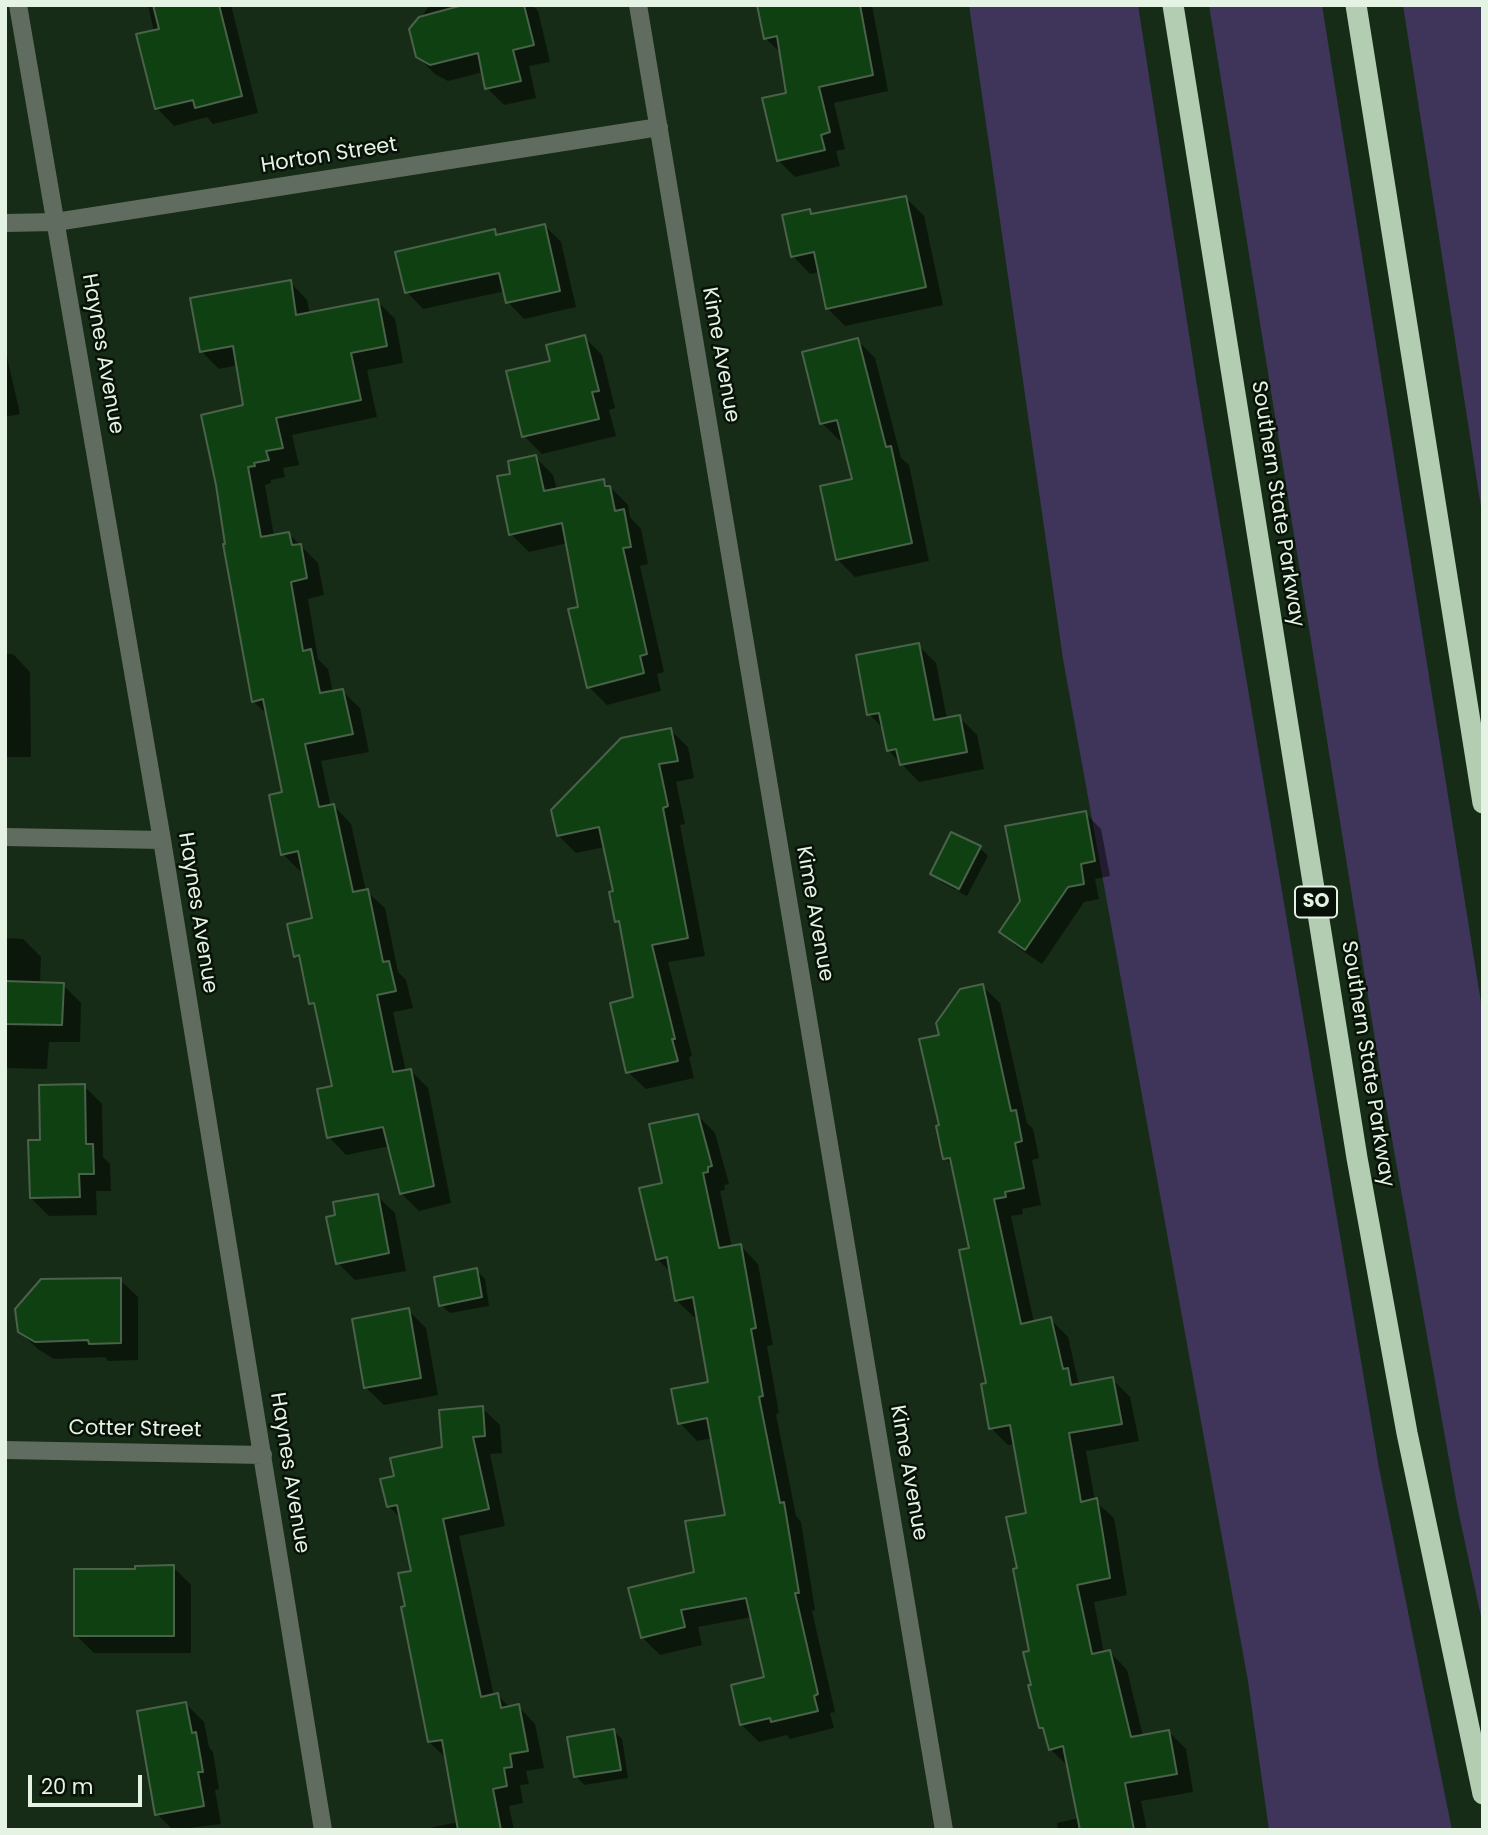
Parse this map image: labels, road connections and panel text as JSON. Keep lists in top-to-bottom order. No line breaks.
{"streets":{"highway":["Southern State Parkway","SO"],"street":["Horton Street","Haynes Avenue","Kime Avenue","Cotter Street"]},"crossings":[["Horton Street","Haynes Avenue"],["Horton Street","Kime Avenue"],["Haynes Avenue","Cotter Street"]],"scale_bar":"20 m"}
